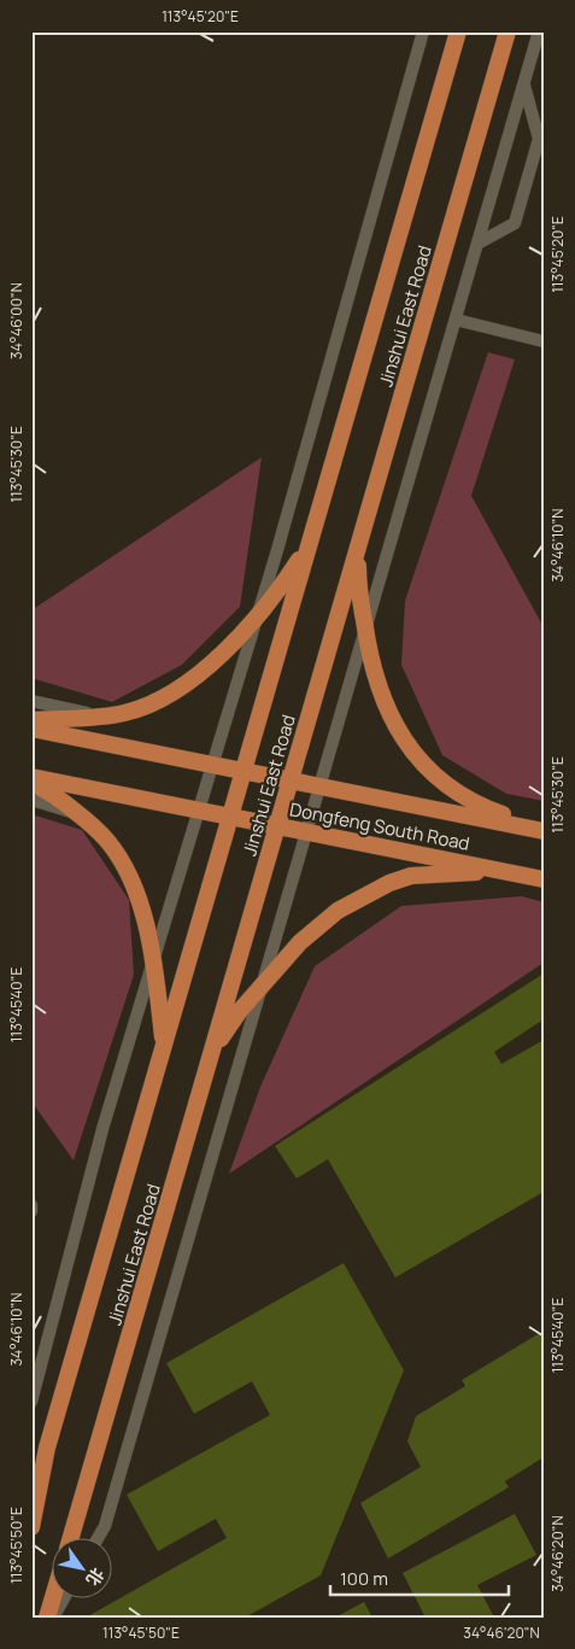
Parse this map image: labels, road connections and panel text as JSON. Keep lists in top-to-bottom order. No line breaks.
{"streets":{"main road":["Jinshui East Road","Dongfeng South Road"]},"crossings":[["Jinshui East Road","Dongfeng South Road"]],"scale_bar":"100 m","north":"bottom right","coordinates":["113°45'20\"E","34°46'00\"N","113°45'30\"E","34°46'10\"N","113°45'40\"E","113°45'50\"E","34°46'20\"N"]}
